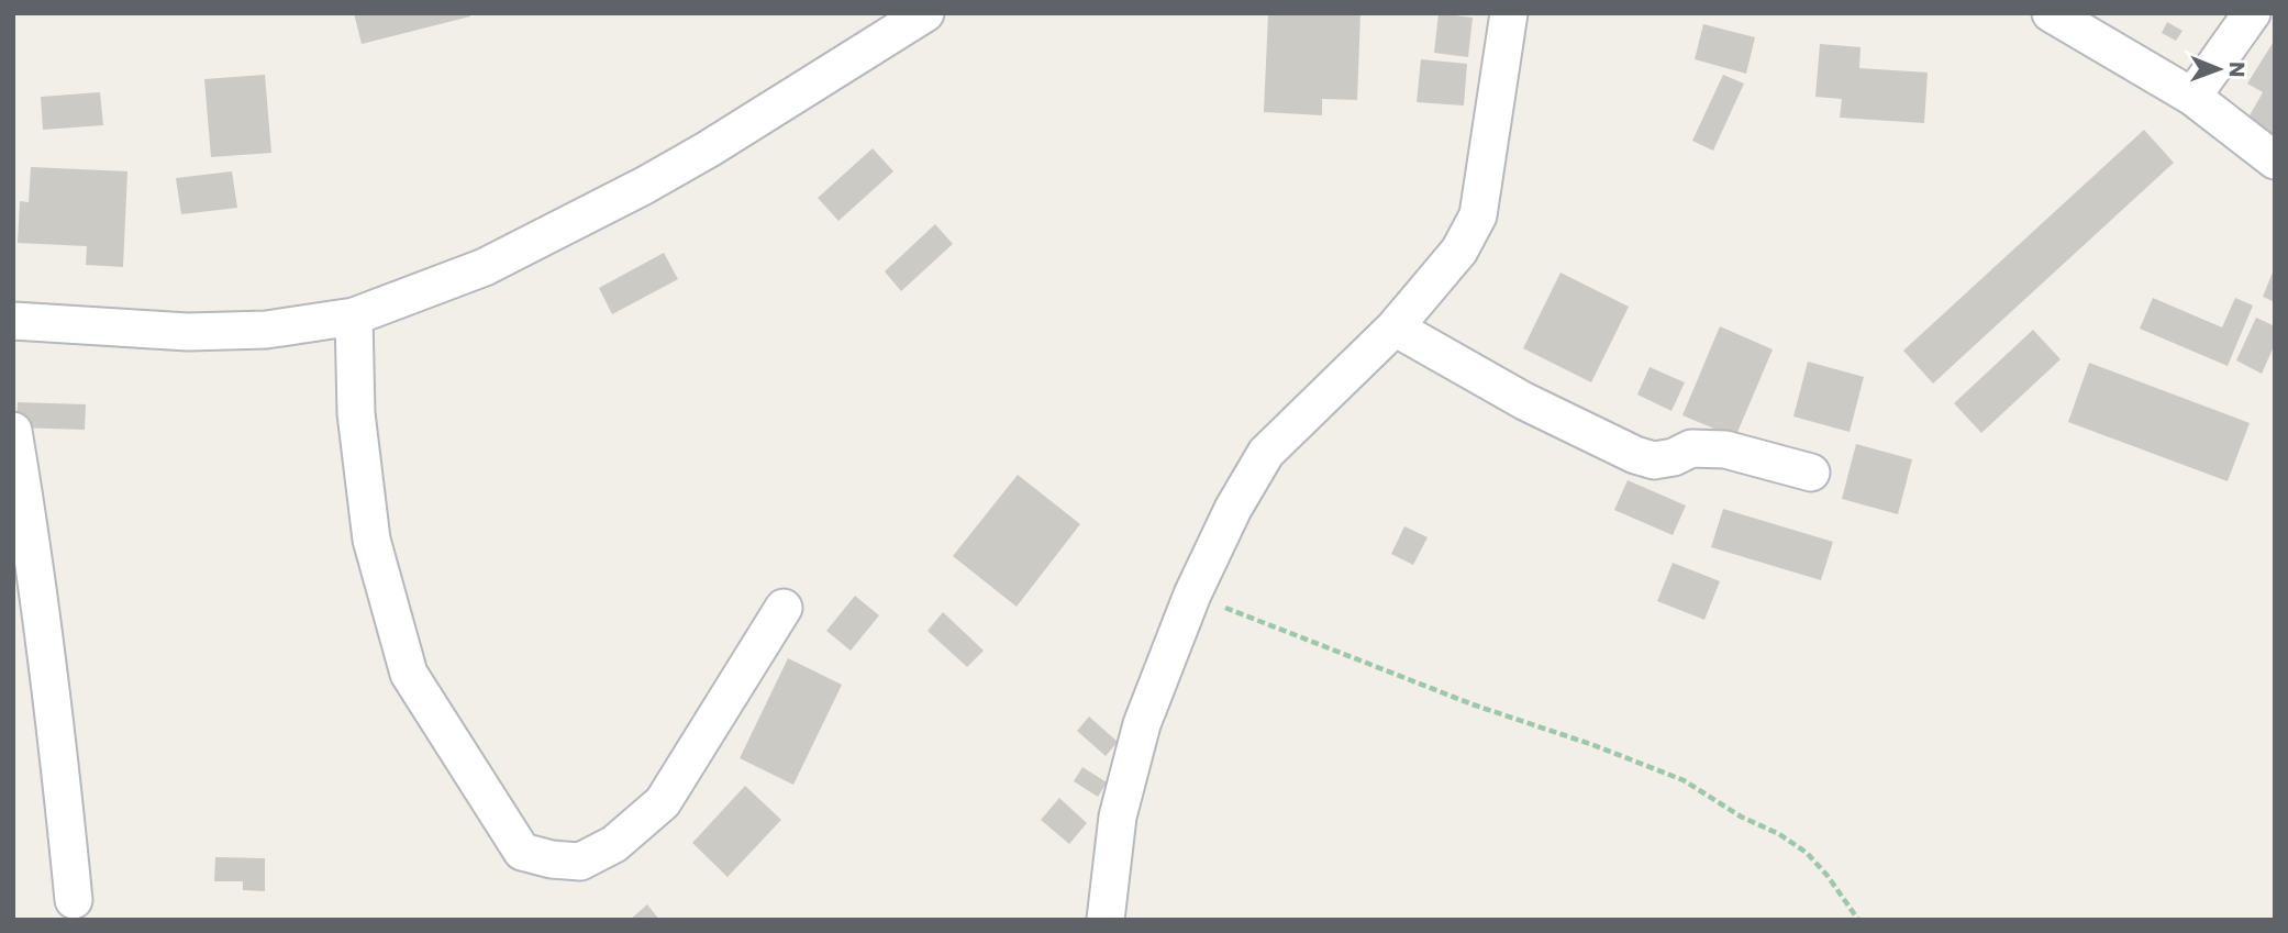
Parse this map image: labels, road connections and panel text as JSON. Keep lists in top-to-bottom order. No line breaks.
{"north":"right"}
